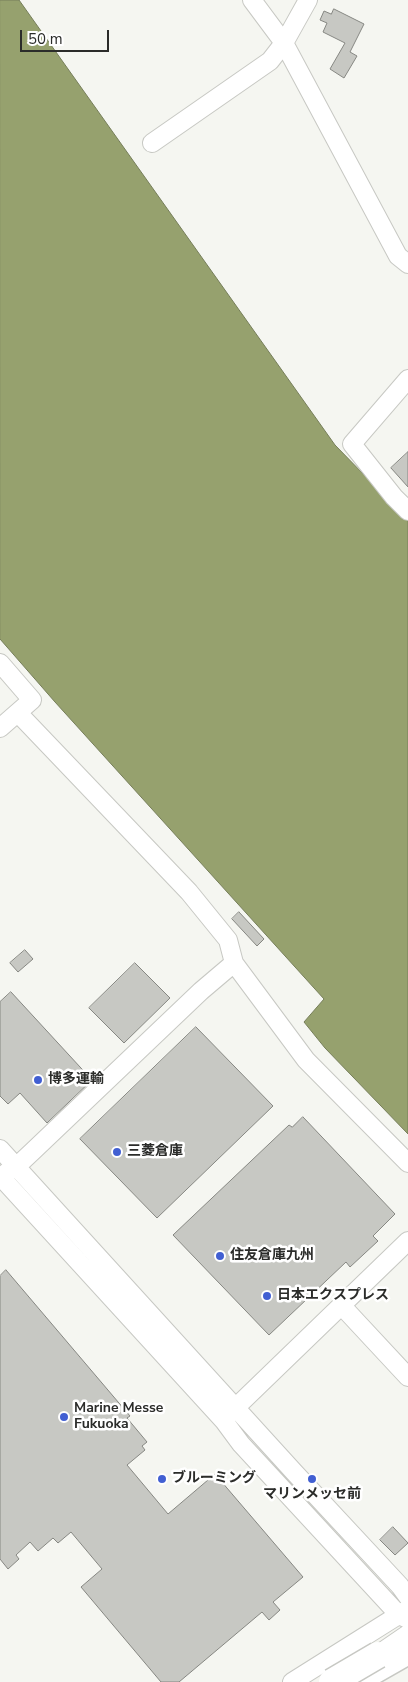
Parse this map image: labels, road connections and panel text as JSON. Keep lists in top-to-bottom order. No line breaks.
{"places":["博多運輸","三菱倉庫","住友倉庫九州","日本エクスプレス","Marine Messe Fukuoka","ブルーミング","マリンメッセ前"],"scale_bar":"50 m"}
